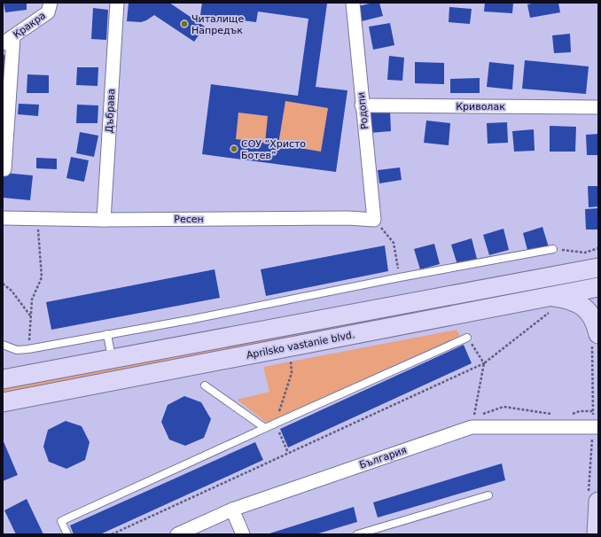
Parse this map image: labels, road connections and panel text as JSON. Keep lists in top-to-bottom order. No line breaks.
{"streets":{"street":["Кракра","Криволак","Дъбрава","Родопи","Ресен","Aprilsko vastanie blvd.","България"]},"crossings":[["Криволак","Родопи"],["Дъбрава","Ресен"],["Родопи","Ресен"]],"places":["Читалище Напредък","СОУ “Христо Ботев”"]}
